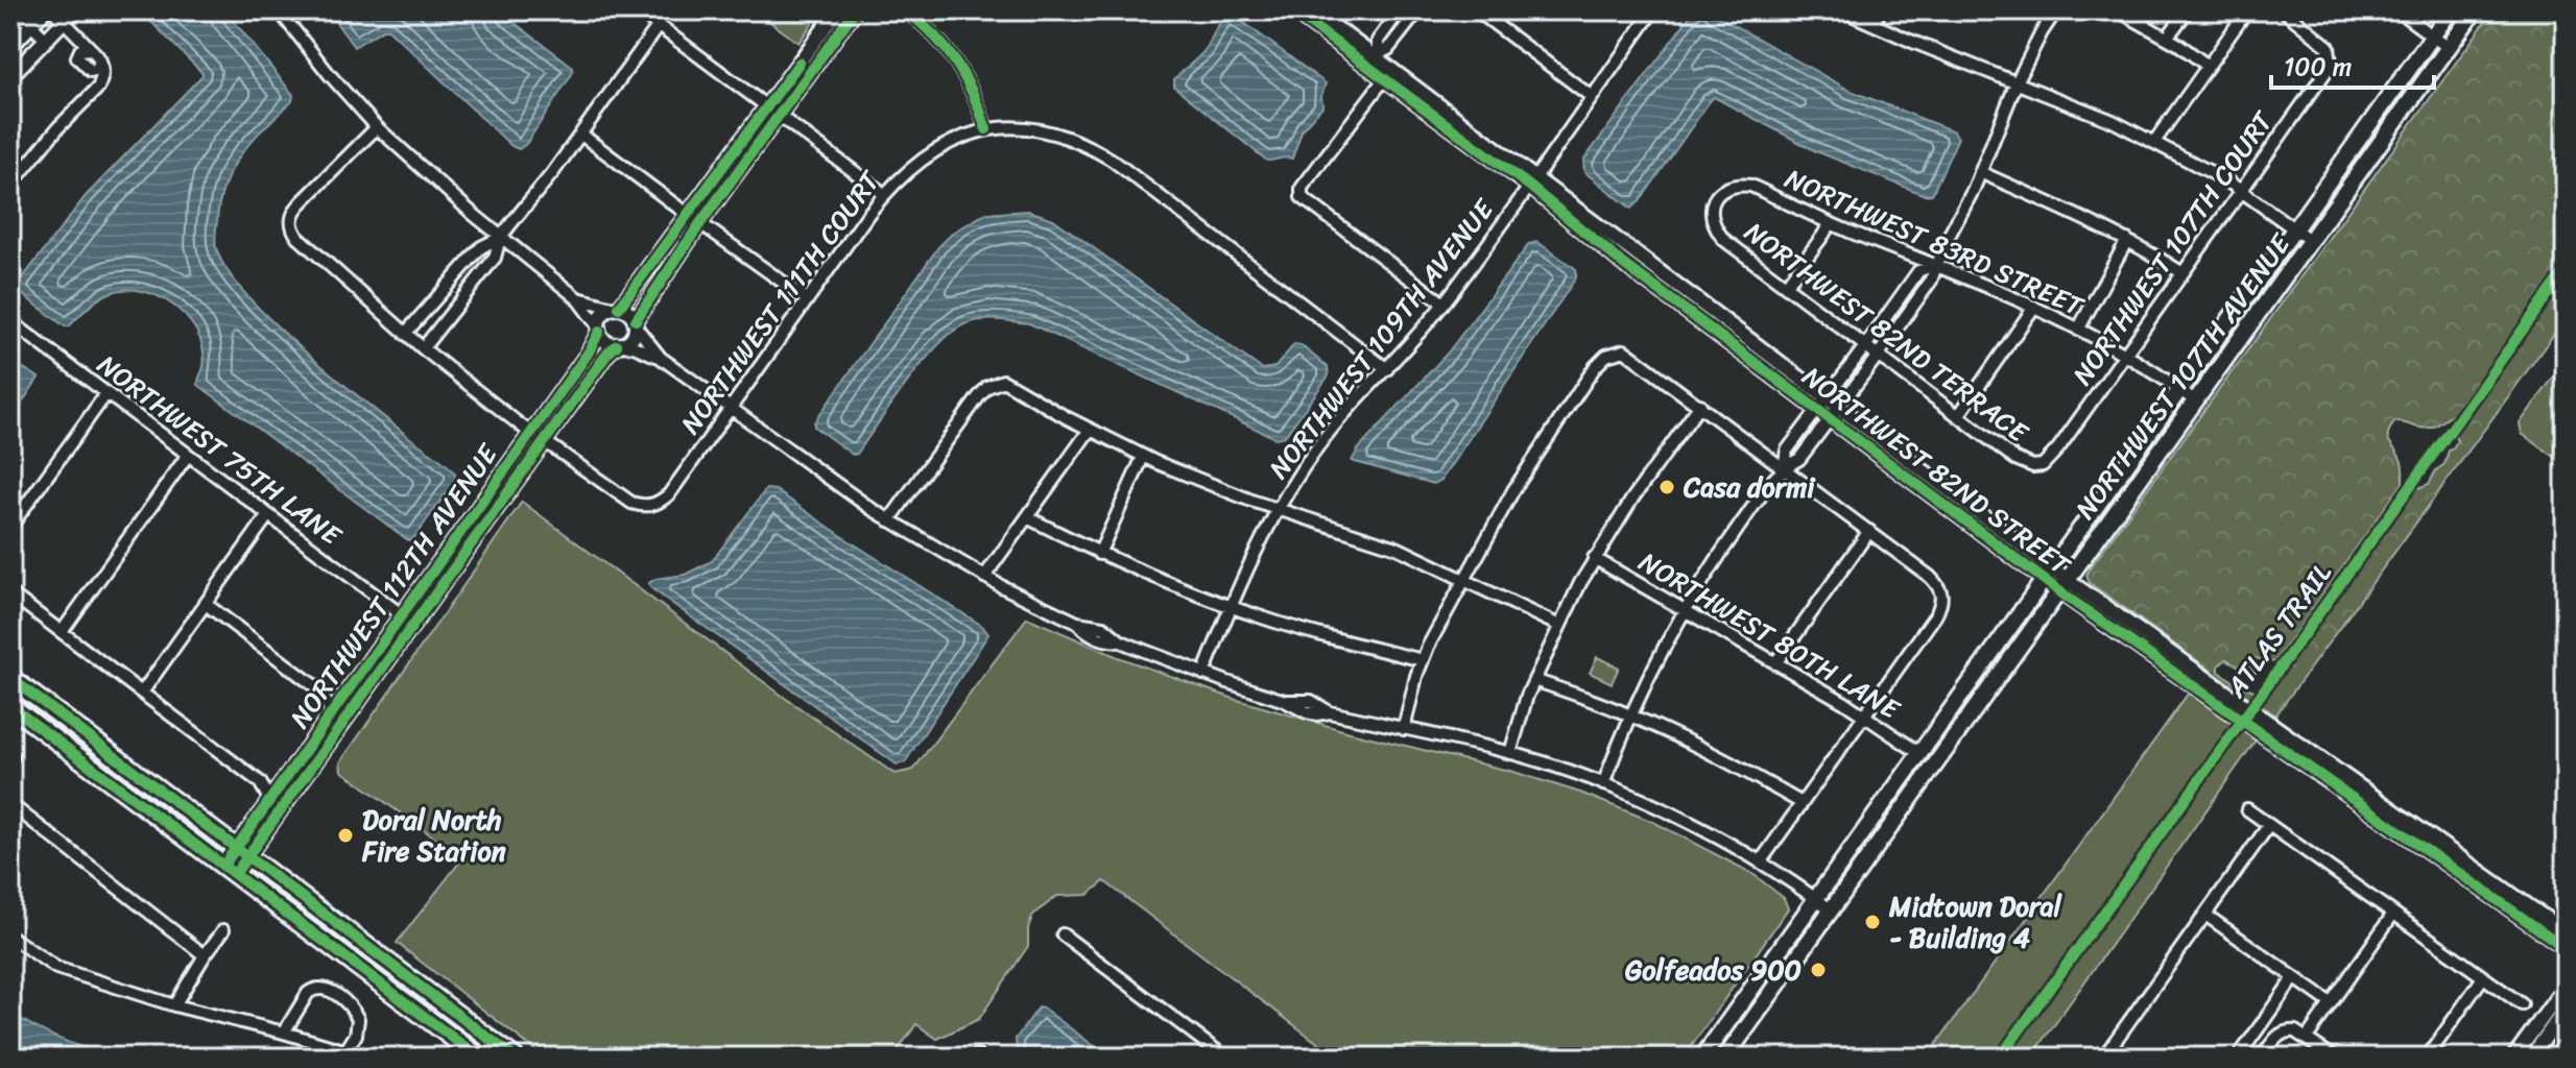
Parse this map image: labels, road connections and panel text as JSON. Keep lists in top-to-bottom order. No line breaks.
{"streets":{"main road":["NORTHWEST 107TH AVENUE"],"street":["NORTHWEST 83RD STREET","NORTHWEST 107TH COURT","NORTHWEST 111TH COURT","NORTHWEST 82ND TERRACE","NORTHWEST 109TH AVENUE","NORTHWEST 75TH LANE","NORTHWEST 82ND STREET","NORTHWEST 112TH AVENUE","NORTHWEST 80TH LANE"],"cycle path":["ATLAS TRAIL"]},"crossings":[["NORTHWEST 83RD STREET","NORTHWEST 107TH COURT"],["NORTHWEST 83RD STREET","NORTHWEST 82ND TERRACE"],["NORTHWEST 83RD STREET","NORTHWEST 107TH AVENUE"],["NORTHWEST 107TH COURT","NORTHWEST 82ND TERRACE"],["NORTHWEST 111TH COURT","NORTHWEST 109TH AVENUE"],["NORTHWEST 111TH COURT","NORTHWEST 112TH AVENUE"],["NORTHWEST 109TH AVENUE","NORTHWEST 82ND STREET"],["NORTHWEST 107TH AVENUE","NORTHWEST 82ND STREET"],["NORTHWEST 107TH AVENUE","NORTHWEST 80TH LANE"],["NORTHWEST 75TH LANE","NORTHWEST 112TH AVENUE"]],"places":["Casa dormi","Doral North Fire Station","Midtown Doral - Building 4","Golfeados 900"],"scale_bar":"100 m"}
